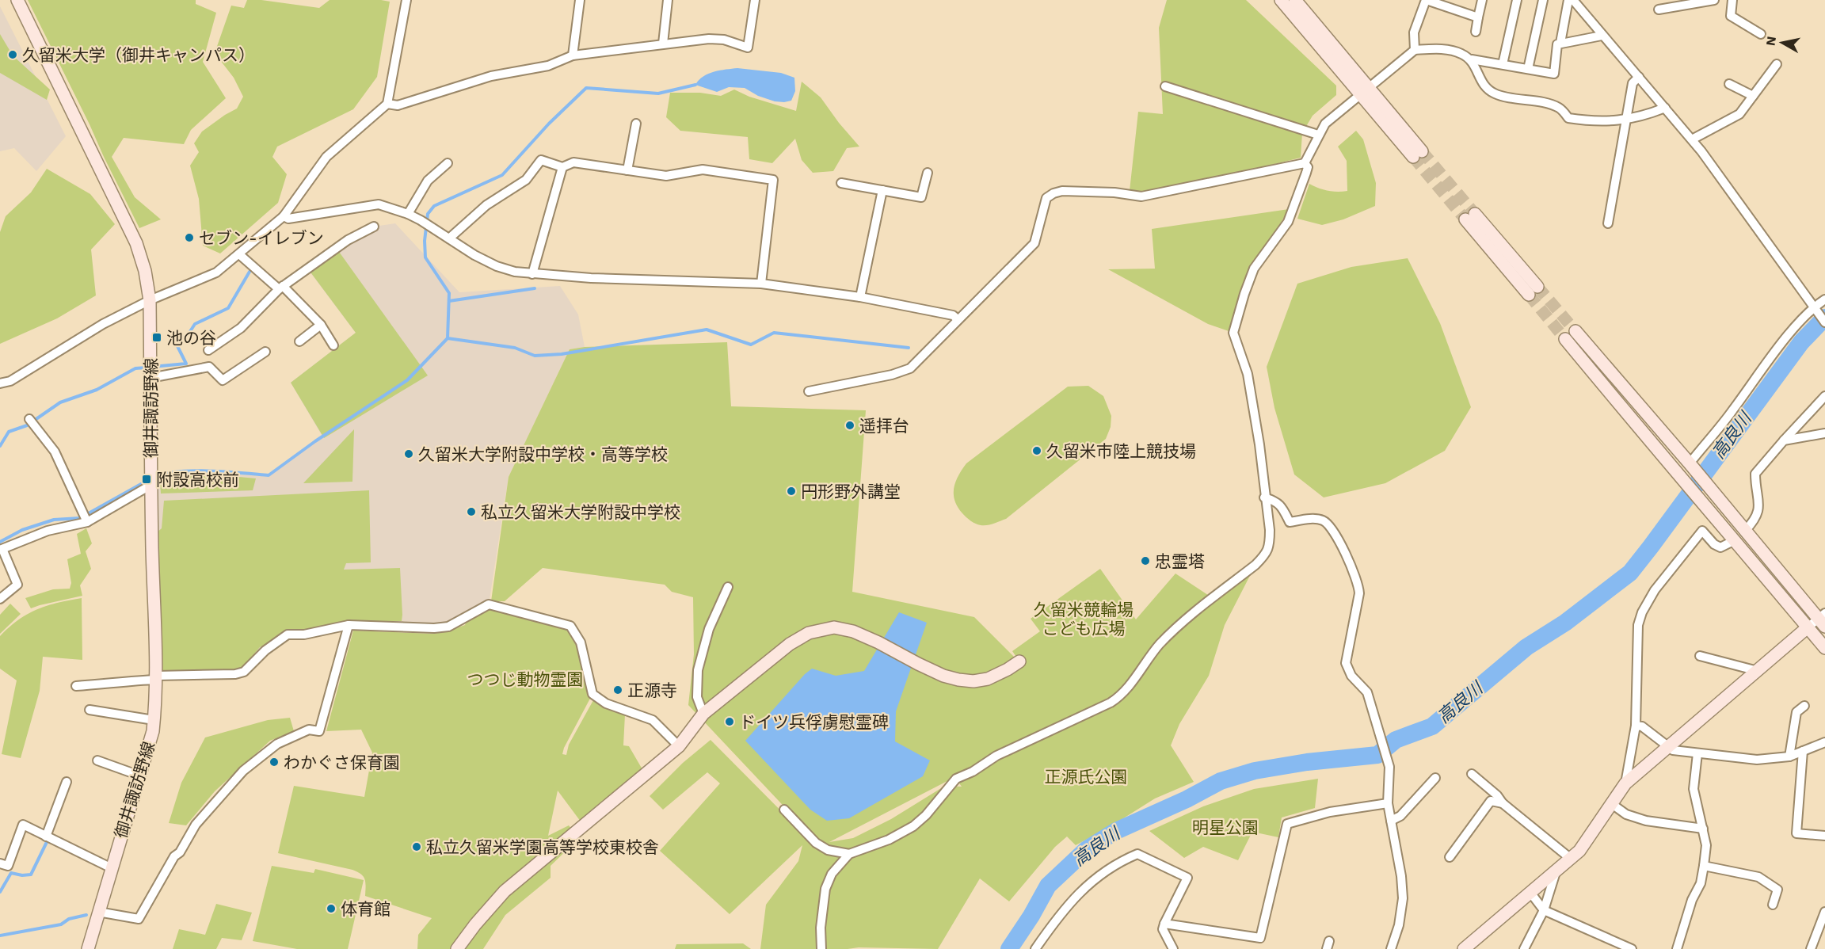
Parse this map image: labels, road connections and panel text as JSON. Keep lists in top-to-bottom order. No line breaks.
{"streets":{"street":["御井諏訪野線"]},"water":["高良川"],"parks":["久留米競輪場 こども広場","つつじ動物霊園","正源氏公園","明星公園"],"places":{"other":["久留米大学（御井キャンパス）","セブン-イレブン","遥拝台","久留米市陸上競技場","久留米大学附設中学校・高等学校","円形野外講堂","私立久留米大学附設中学校","忠霊塔","正源寺","ドイツ兵俘虜慰霊碑","わかぐさ保育園","私立久留米学園高等学校東校舎","体育館"],"transit":["池の谷","附設高校前"]},"north":"left"}
